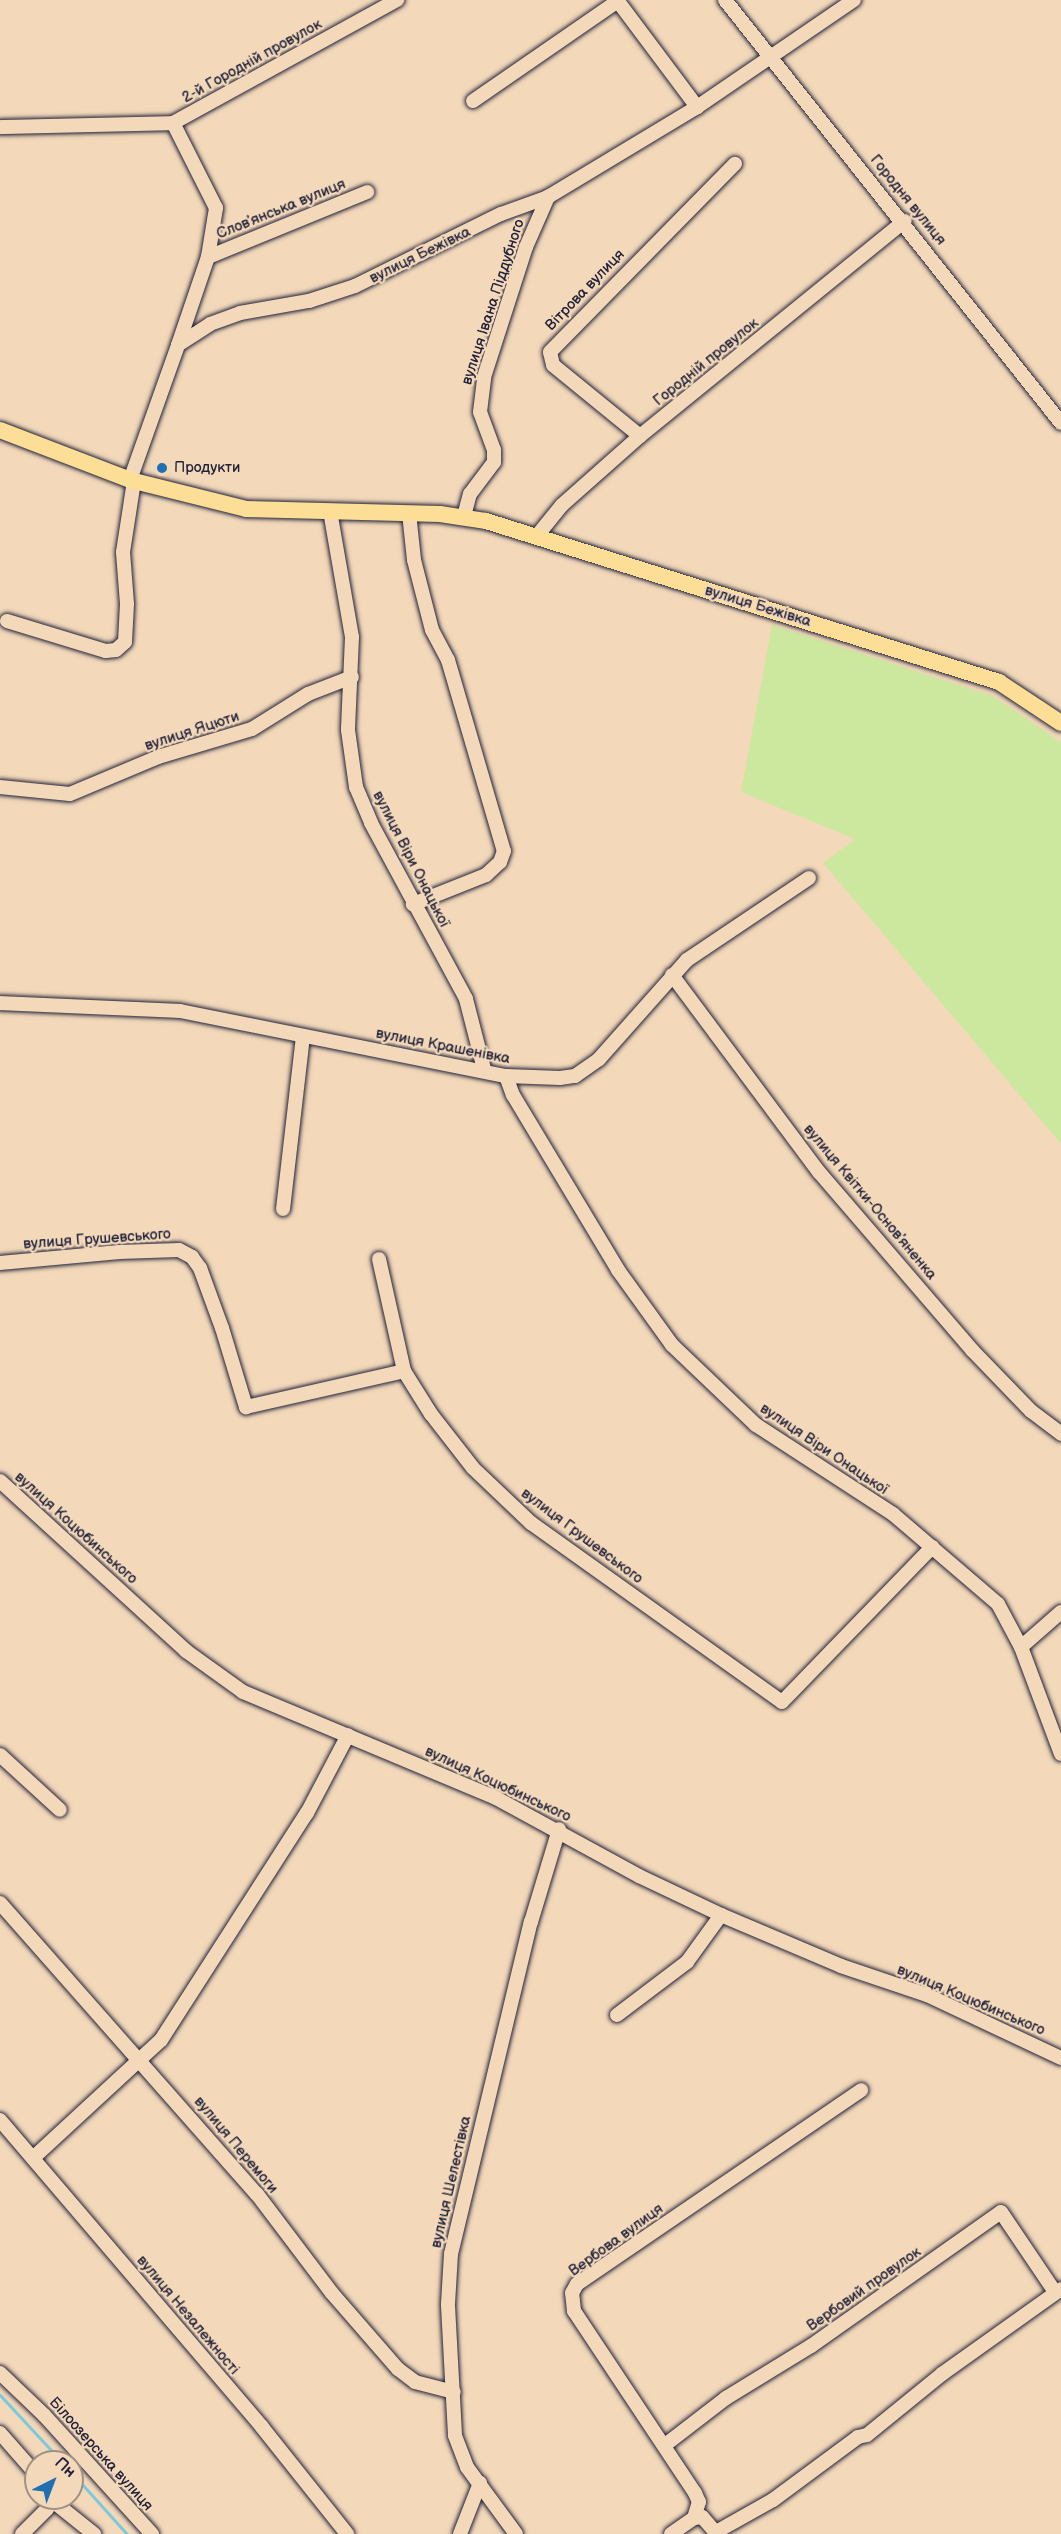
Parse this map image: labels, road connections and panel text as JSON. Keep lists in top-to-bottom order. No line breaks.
{"streets":{"main road":["вулиця Бежівка"],"street":["2-й Городній провулок","Городня вулиця","Словʼянська вулиця","Вітрова вулиця","вулиця Івана Піддубного","Городній провулок","вулиця Яцюти","вулиця Віри Онацької","вулиця Крашенівка","вулиця Квітки-Основʼяненка","вулиця Грушевського","вулиця Коцюбинського","вулиця Перемоги","вулиця Шелестівка","Вербова вулиця","Вербовий провулок","вулиця Незалежності","Білоозерська вулиця"]},"crossings":[["2-й Городній провулок","Словʼянська вулиця"],["2-й Городній провулок","вулиця Бежівка"],["Городня вулиця","вулиця Бежівка"],["Городня вулиця","Городній провулок"],["вулиця Бежівка","вулиця Івана Піддубного"],["вулиця Бежівка","Городній провулок"],["вулиця Бежівка","вулиця Віри Онацької"],["Вітрова вулиця","Городній провулок"],["вулиця Яцюти","вулиця Віри Онацької"],["вулиця Віри Онацької","вулиця Крашенівка"],["вулиця Віри Онацької","вулиця Грушевського"],["вулиця Крашенівка","вулиця Квітки-Основʼяненка"],["вулиця Коцюбинського","вулиця Шелестівка"],["вулиця Перемоги","вулиця Шелестівка"],["Вербова вулиця","Вербовий провулок"]],"places":["Продукти"],"north":"top right"}
